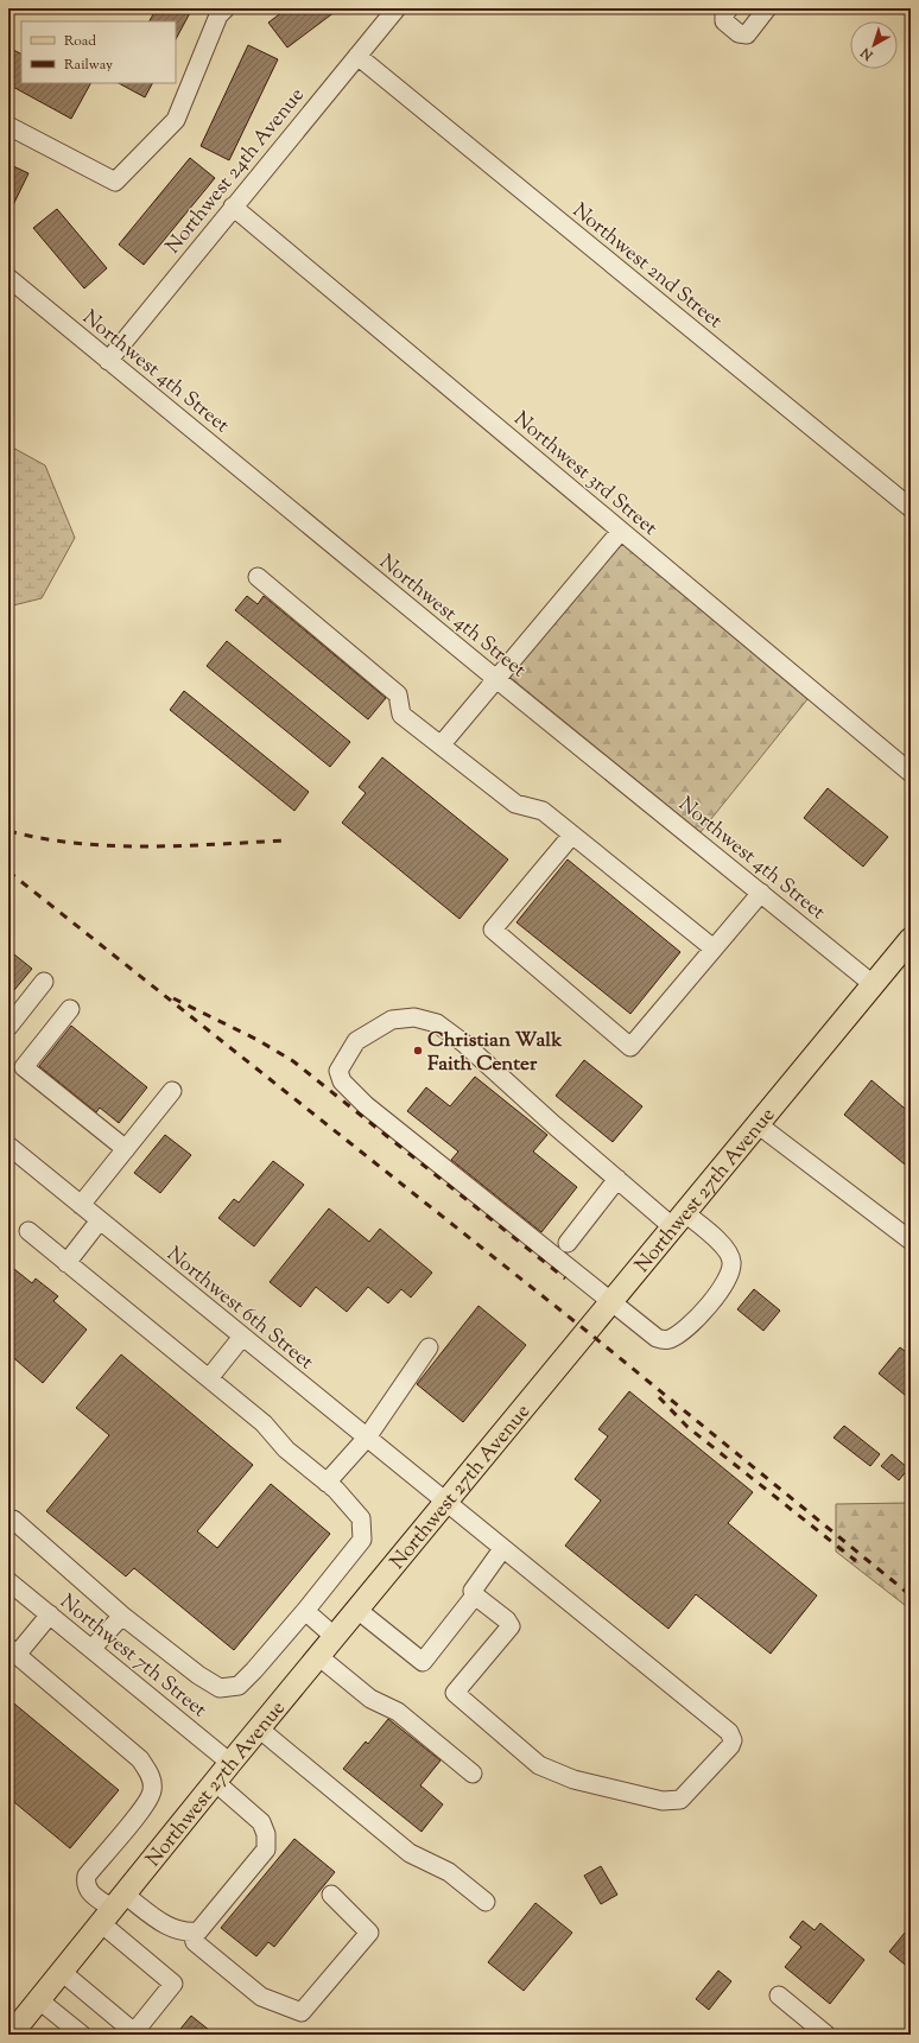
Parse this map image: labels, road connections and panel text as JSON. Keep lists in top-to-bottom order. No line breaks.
{"streets":{"main road":["Northwest 27th Avenue"],"street":["Northwest 24th Avenue","Northwest 2nd Street","Northwest 4th Street","Northwest 3rd Street","Northwest 6th Street","Northwest 7th Street"]},"crossings":[["Northwest 24th Avenue","Northwest 2nd Street"],["Northwest 24th Avenue","Northwest 4th Street"],["Northwest 24th Avenue","Northwest 3rd Street"],["Northwest 4th Street","Northwest 27th Avenue"],["Northwest 27th Avenue","Northwest 6th Street"],["Northwest 27th Avenue","Northwest 7th Street"]],"places":["Christian Walk Faith Center"],"legend":["Road","Railway"],"north":"bottom left"}
